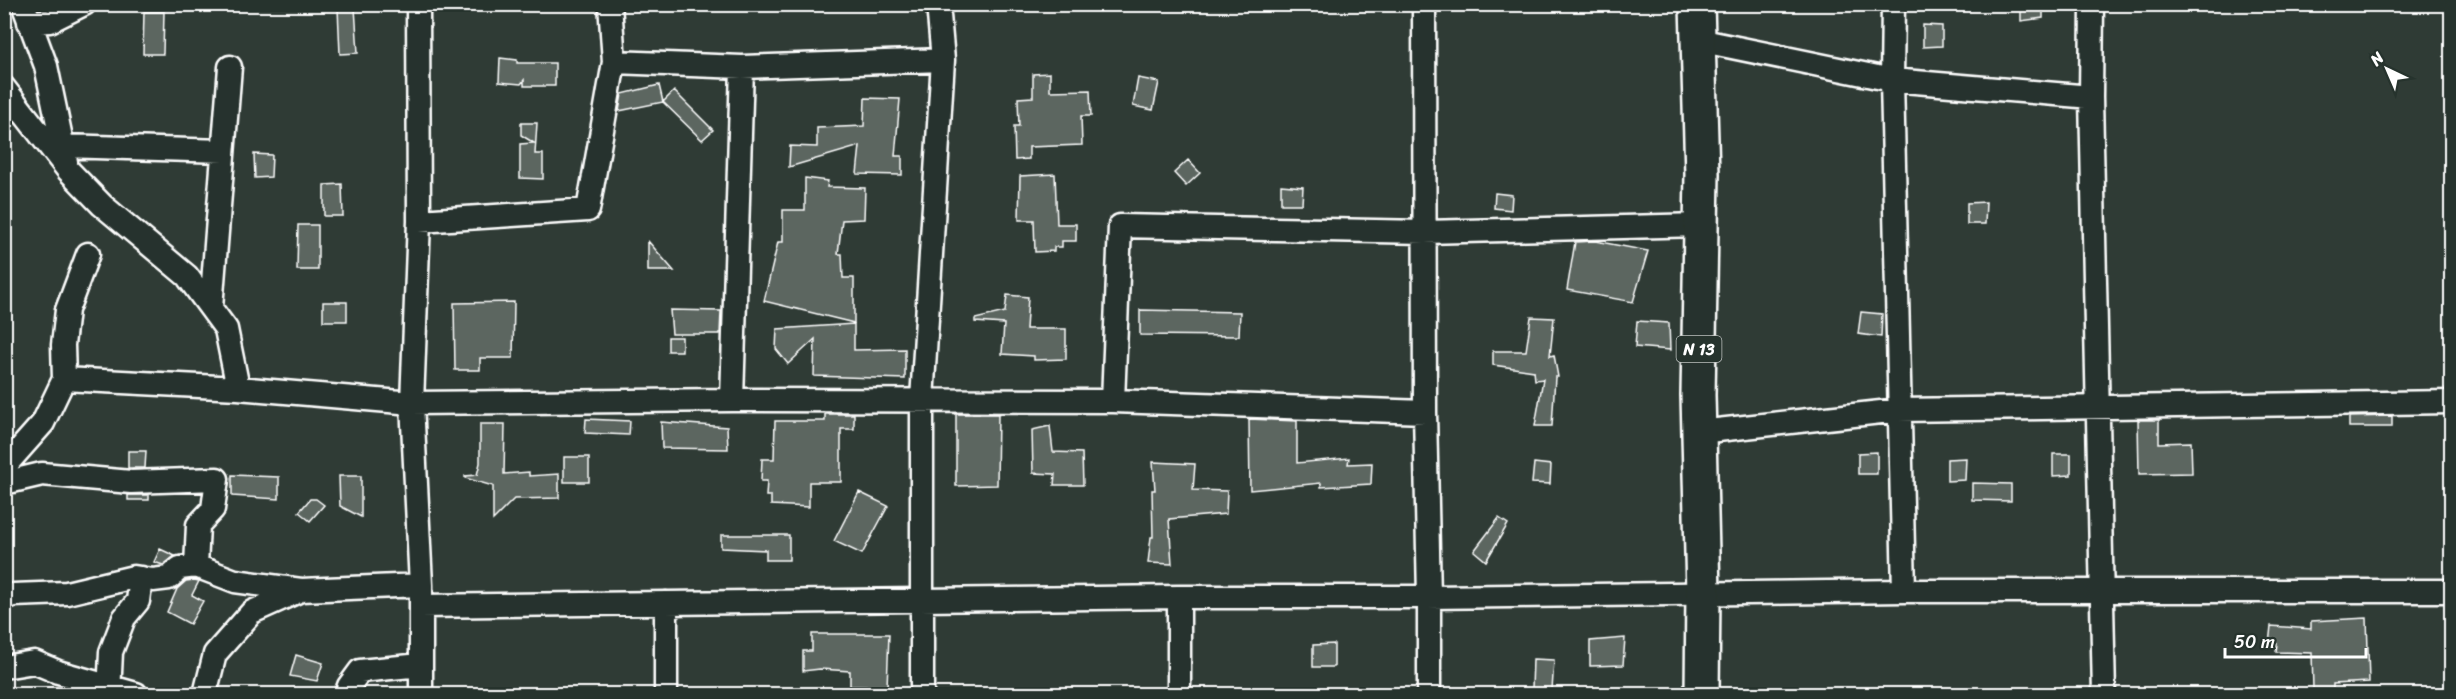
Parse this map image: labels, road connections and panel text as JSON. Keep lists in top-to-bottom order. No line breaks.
{"streets":{"main road":["N 13"]},"scale_bar":"50 m","north":"top left"}
